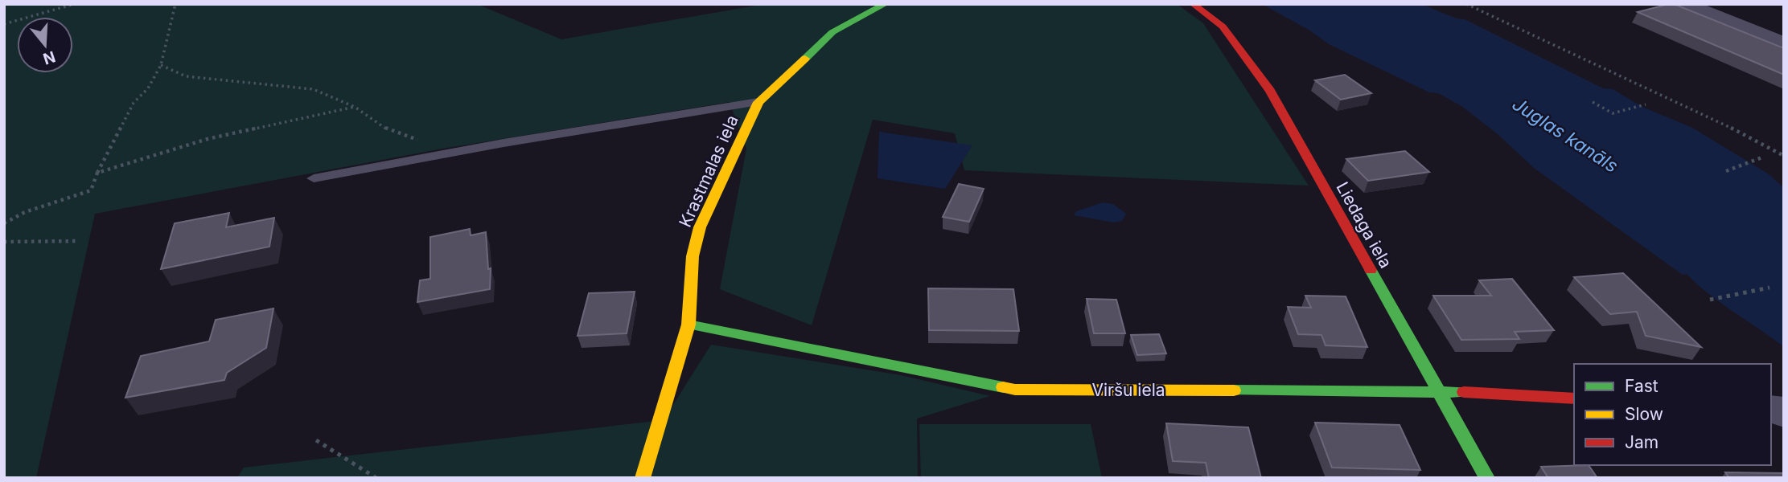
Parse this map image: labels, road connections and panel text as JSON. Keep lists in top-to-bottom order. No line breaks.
{"streets":{"street":["Krastmalas iela","Liedaga iela","Viršu iela"]},"crossings":[["Krastmalas iela","Viršu iela"],["Liedaga iela","Viršu iela"]],"water":["Juglas kanāls"],"legend":["Fast","Slow","Jam"],"north":"bottom"}
